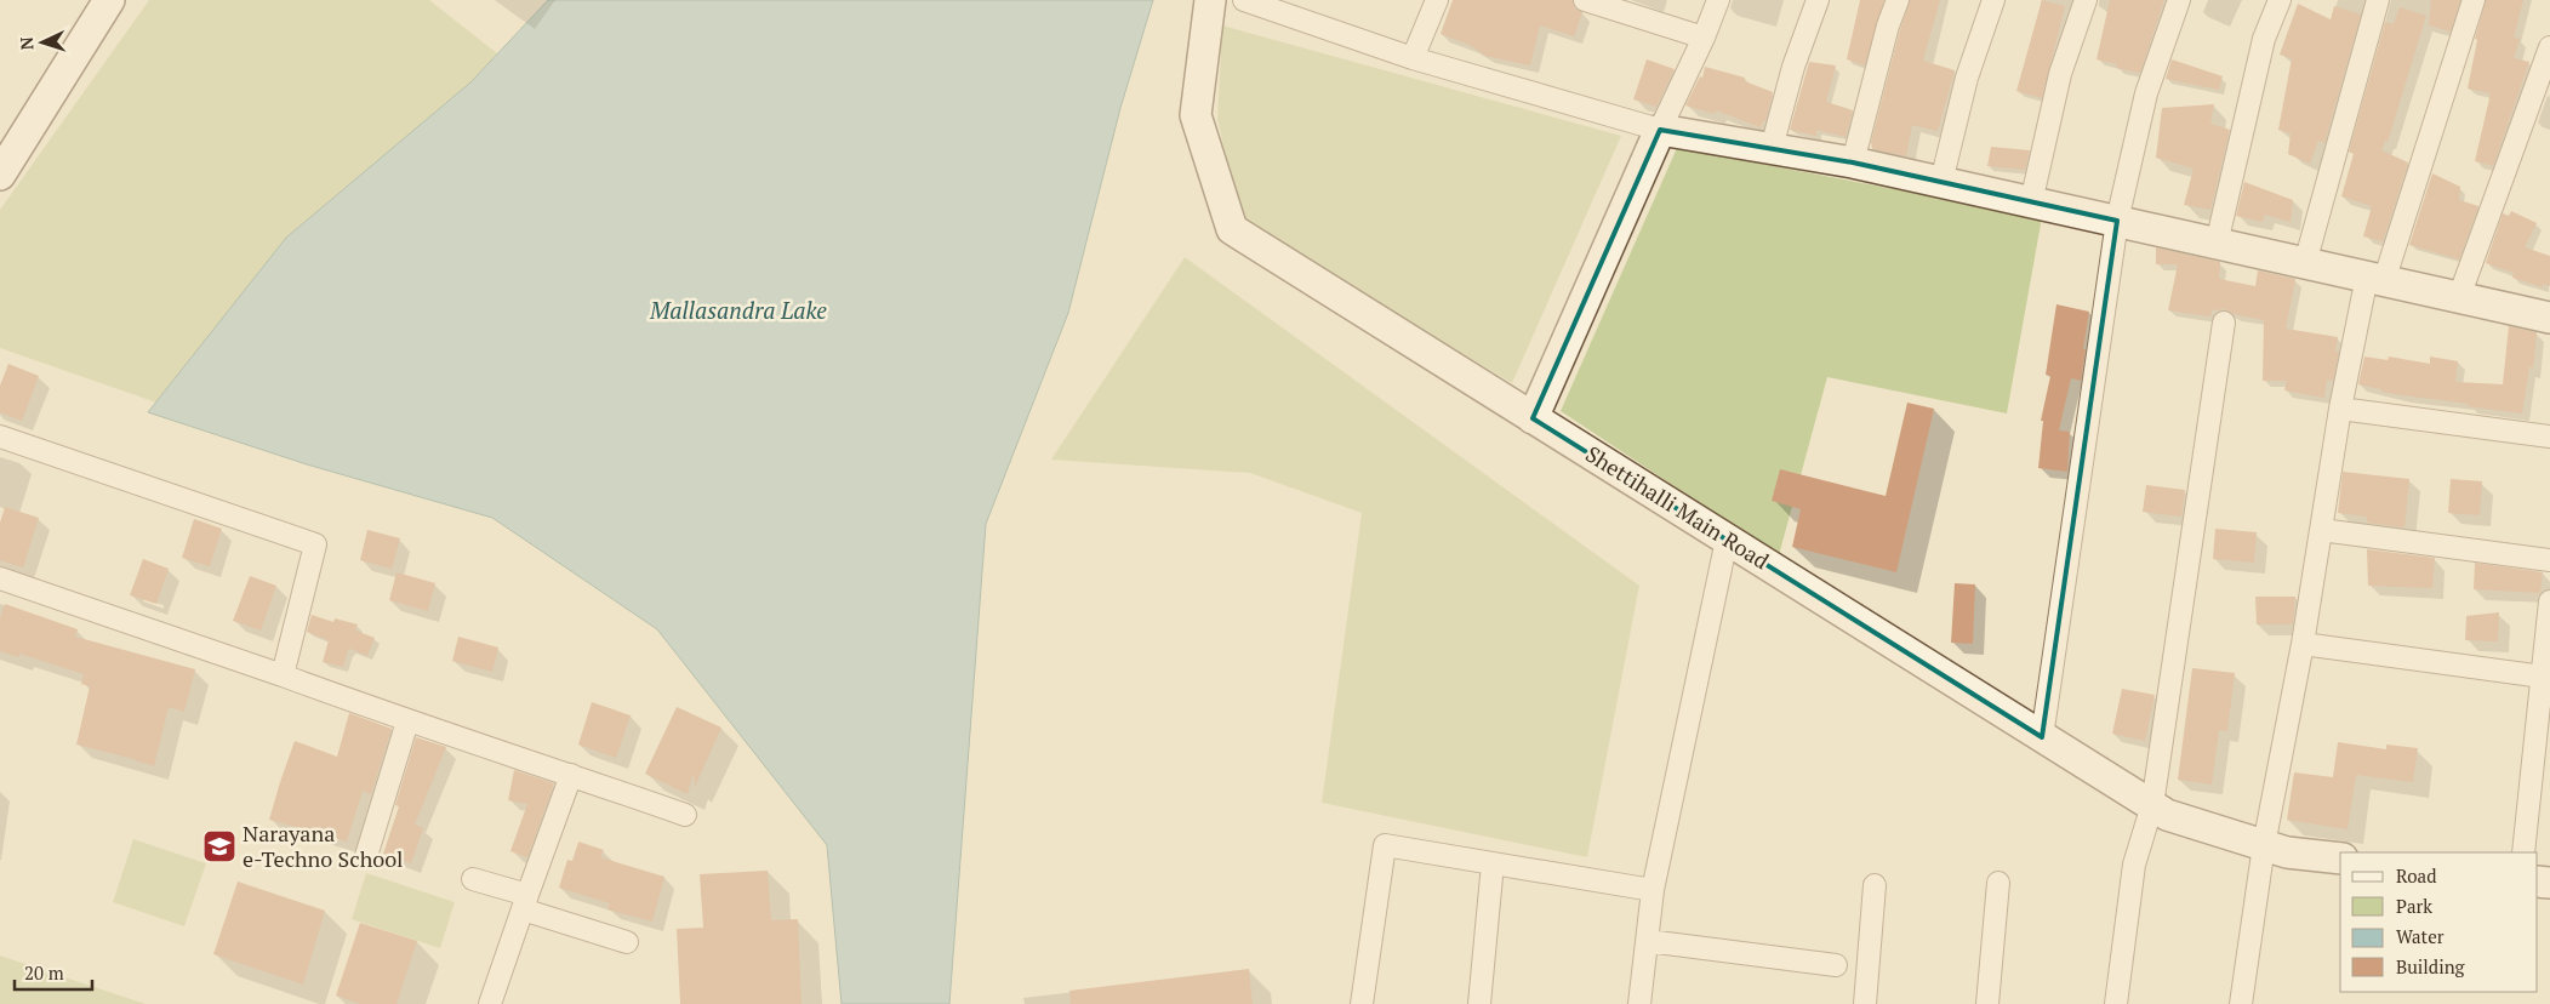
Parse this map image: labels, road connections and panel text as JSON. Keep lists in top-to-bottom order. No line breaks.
{"streets":{"street":["Shettihalli Main Road"]},"water":["Mallasandra Lake"],"places":{"school or university":["Narayana e-Techno School"]},"legend":["Road","Park","Water","Building"],"scale_bar":"20 m","north":"left"}
